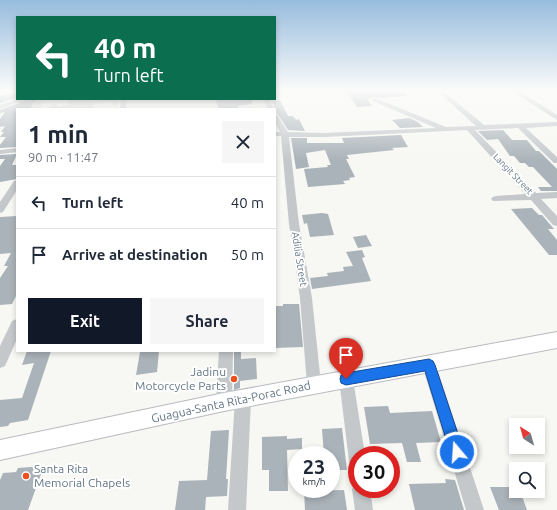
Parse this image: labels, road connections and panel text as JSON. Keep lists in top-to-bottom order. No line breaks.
{"streets":{"main road":["Guagua-Santa Rita-Porac Road"],"street":["Langit Street","Adilia Street"]},"crossings":[["Adilia Street","Guagua-Santa Rita-Porac Road"]],"places":["Jadinu Motorcycle Parts","Santa Rita Memorial Chapels"],"north":"top left","page":{"turn":["40 m","Turn left"],"heading":["1 min","90 m · 11:47"],"list":[{"name":"Turn left","value":"40 m"},{"name":"Arrive at destination","value":"50 m"}],"buttons":["Exit","Share"],"speed":"23 km/h","limit":"30"}}
